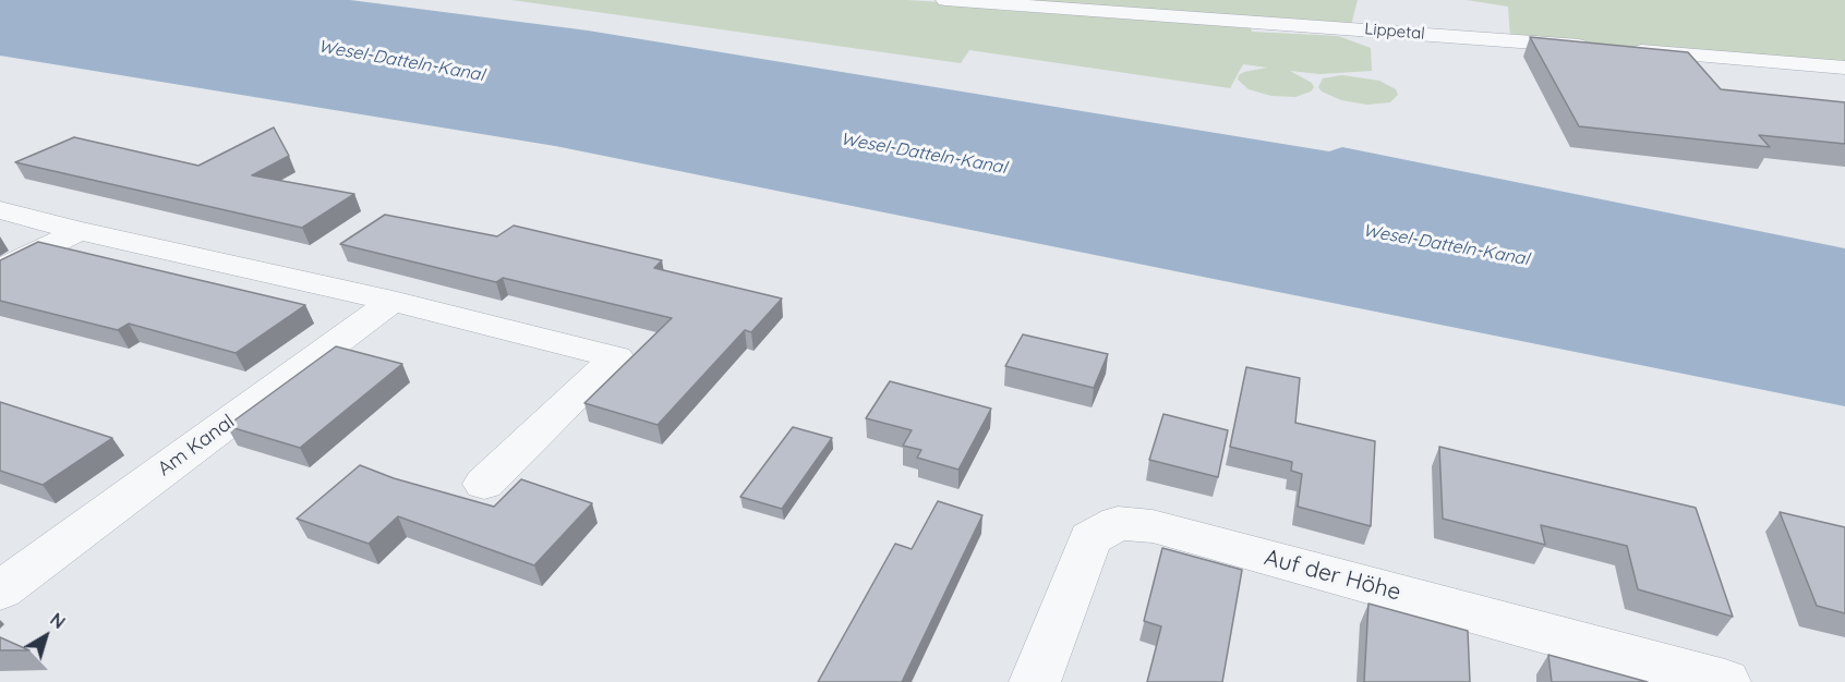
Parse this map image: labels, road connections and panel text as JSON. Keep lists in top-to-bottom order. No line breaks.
{"streets":{"street":["Lippetal","Am Kanal","Auf der Höhe"]},"water":["Wesel-Datteln-Kanal"],"north":"top right"}
